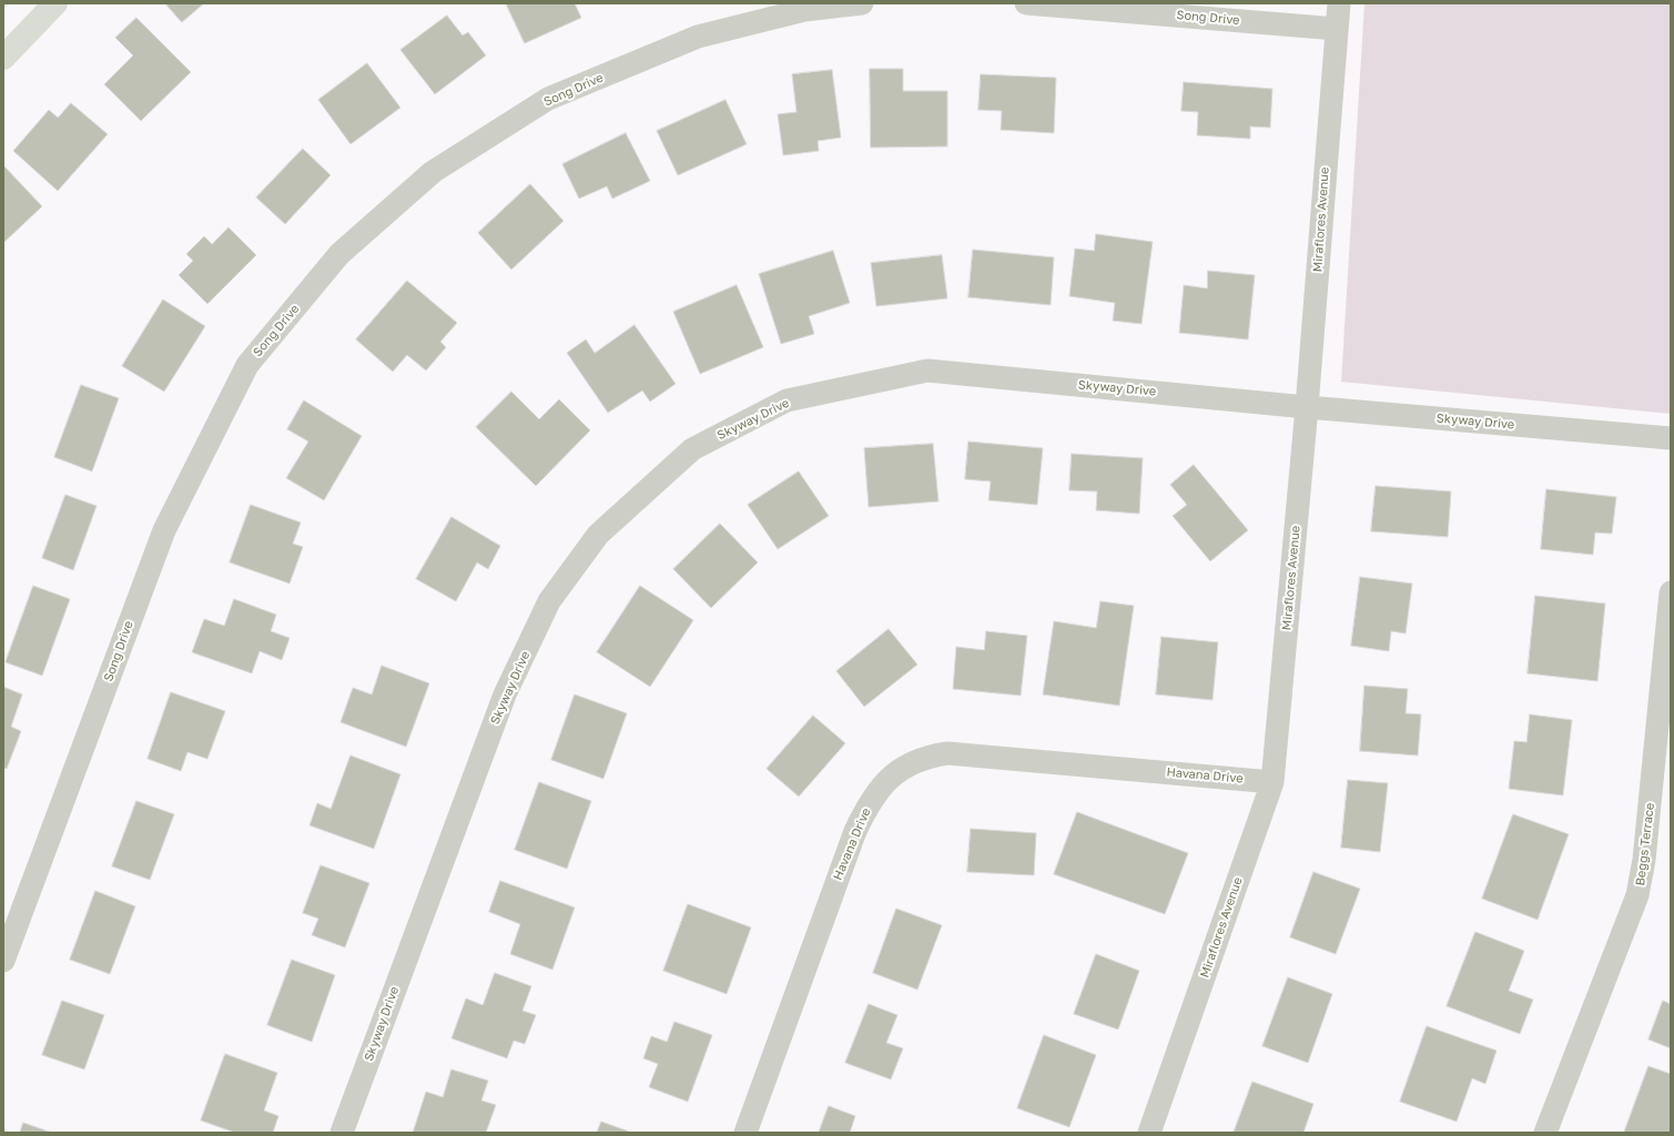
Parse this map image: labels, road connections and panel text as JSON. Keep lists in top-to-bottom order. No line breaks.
{"streets":{"street":["Song Drive","Miraflores Avenue","Skyway Drive","Havana Drive","Beggs Terrace"]},"crossings":[["Song Drive","Miraflores Avenue"],["Miraflores Avenue","Skyway Drive"],["Miraflores Avenue","Havana Drive"]]}
